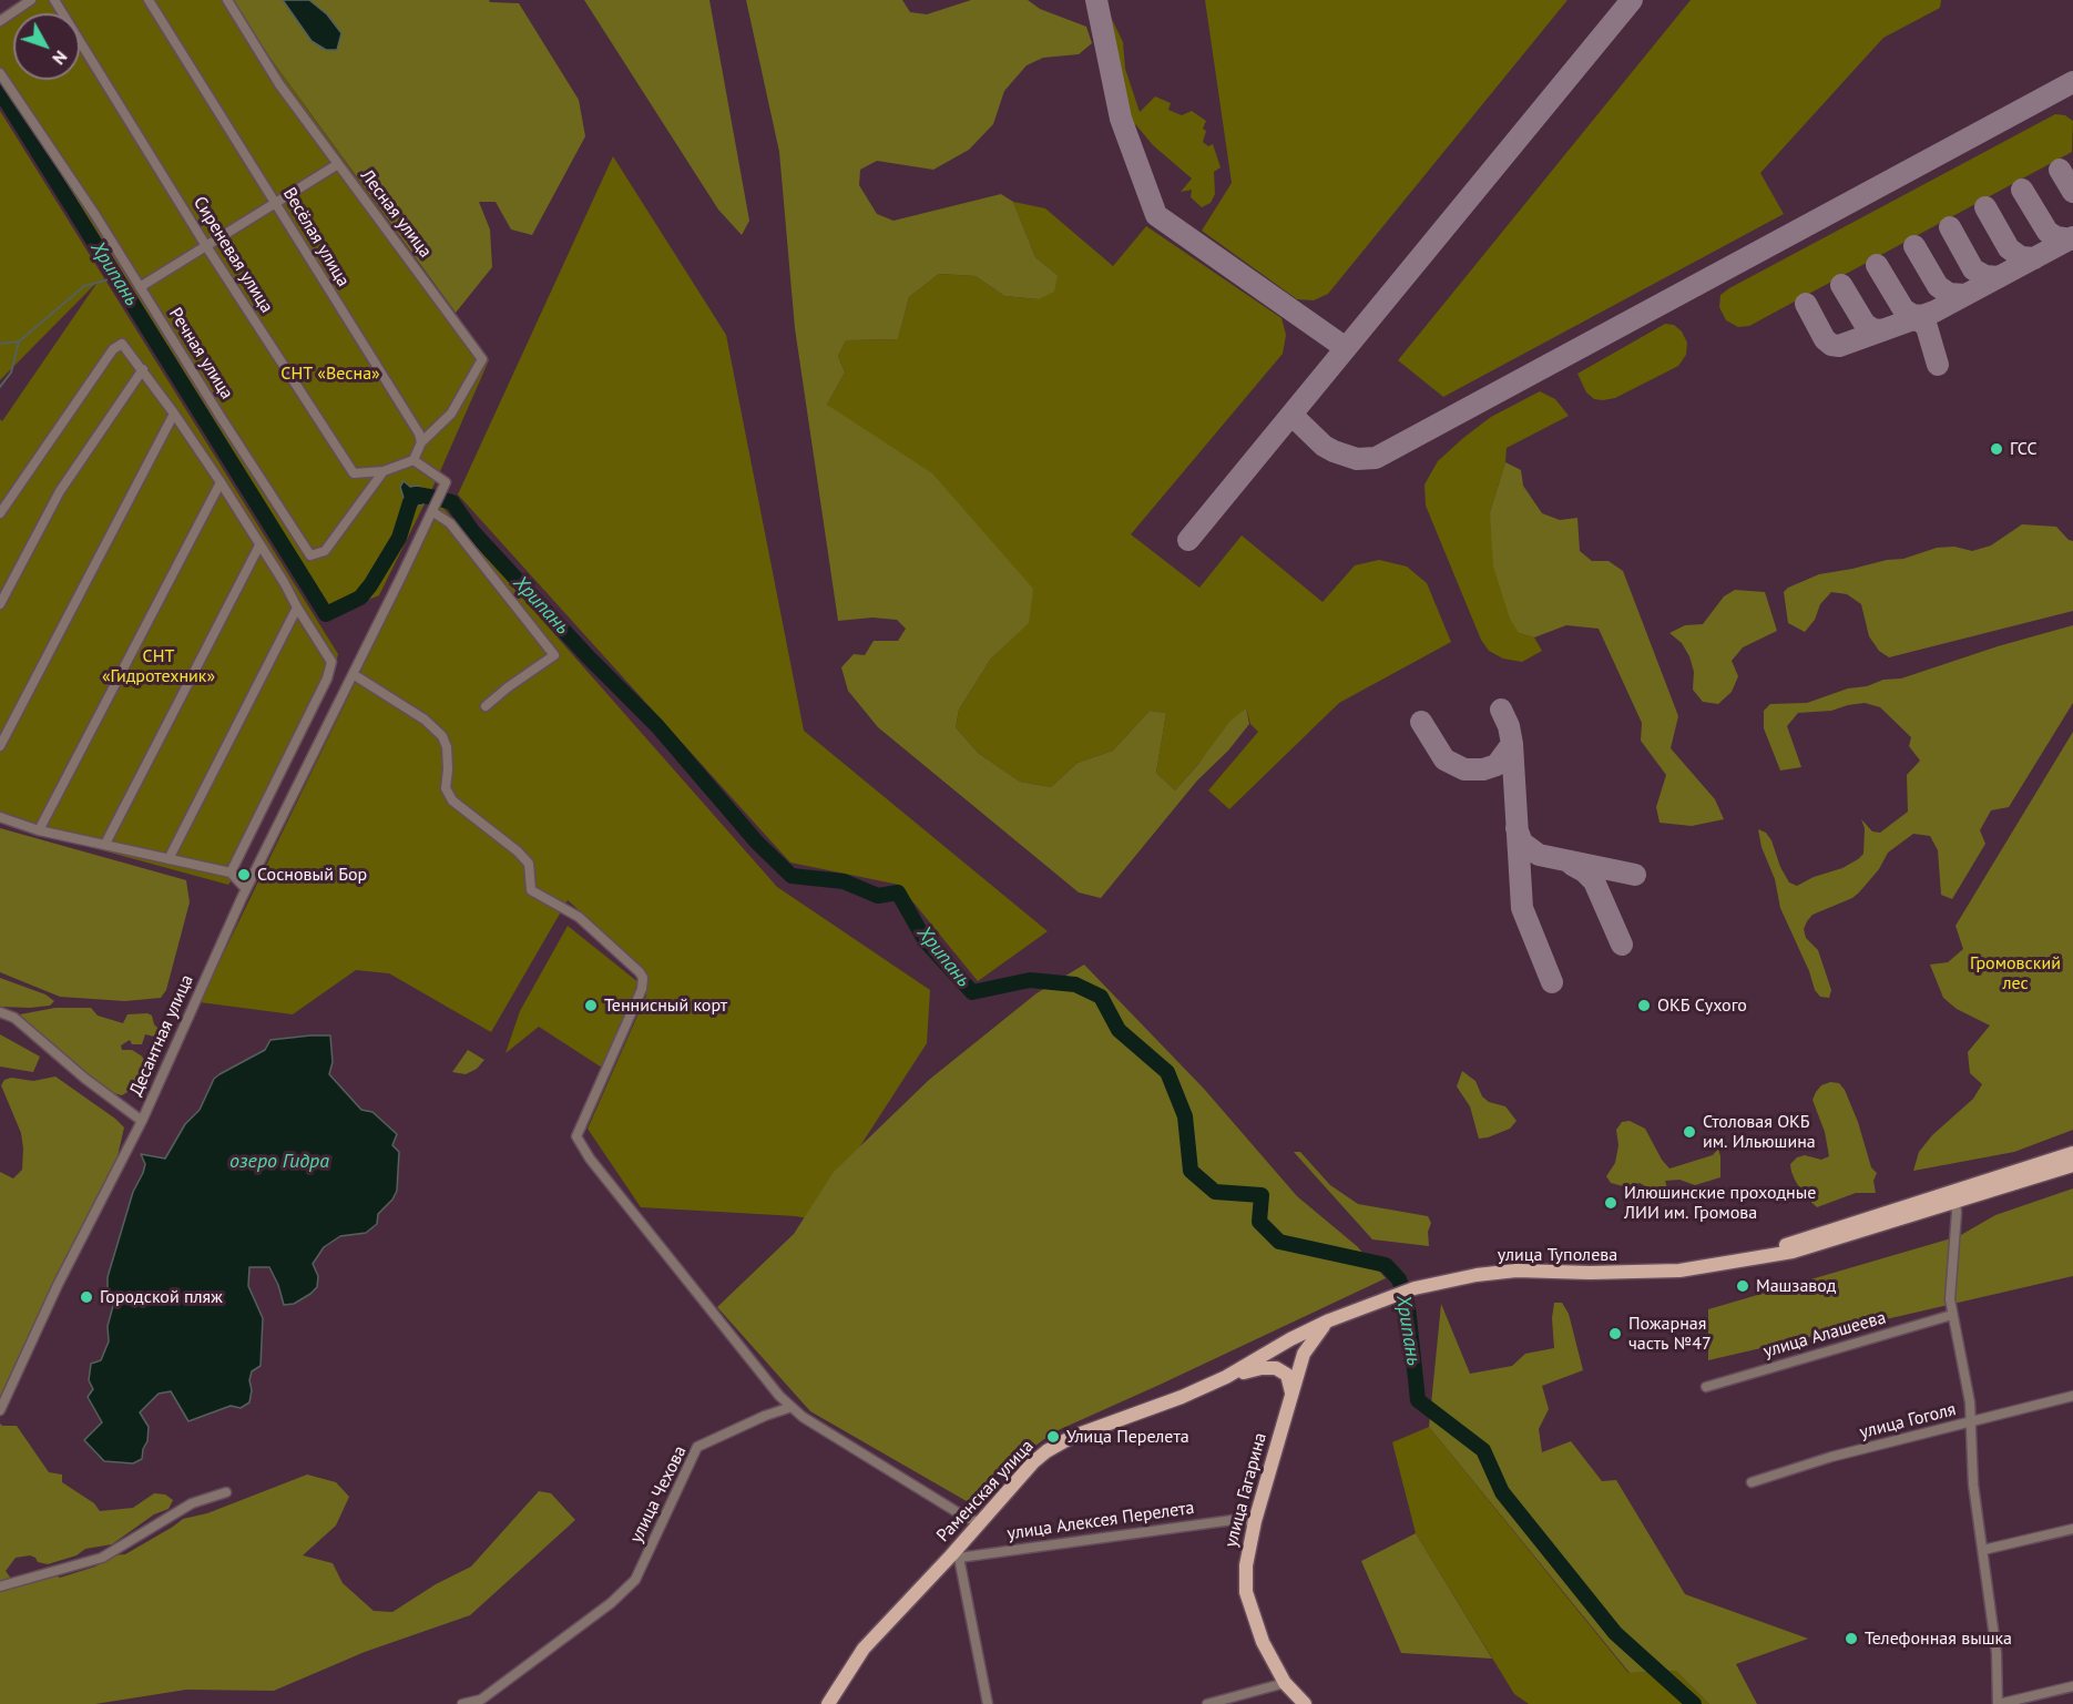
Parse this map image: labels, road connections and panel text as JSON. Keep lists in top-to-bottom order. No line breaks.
{"streets":{"main road":["улица Туполева","улица Гагарина","Раменская улица"],"street":["Лесная улица","Весёлая улица","Сиреневая улица","Речная улица","Десантная улица","улица Алашеева","улица Гоголя","улица Чехова","улица Алексея Перелета"]},"crossings":[["Лесная улица","Весёлая улица"],["Сиреневая улица","Речная улица"],["Сиреневая улица","Десантная улица"],["улица Туполева","улица Гагарина"],["улица Туполева","Раменская улица"],["улица Гагарина","Раменская улица"],["улица Гагарина","улица Алексея Перелета"],["Раменская улица","улица Алексея Перелета"]],"water":["Хрипань","озеро Гидра"],"parks":["СНТ «Весна»","СНТ «Гидротехник»","Громовский лес"],"places":["ГСС","Сосновый Бор","Теннисный корт","ОКБ Сухого","Столовая ОКБ им. Ильюшина","Илюшинские проходные ЛИИ им. Громова","Машзавод","Городской пляж","Пожарная часть №47","Улица Перелета","Телефонная вышка"],"north":"bottom right"}
